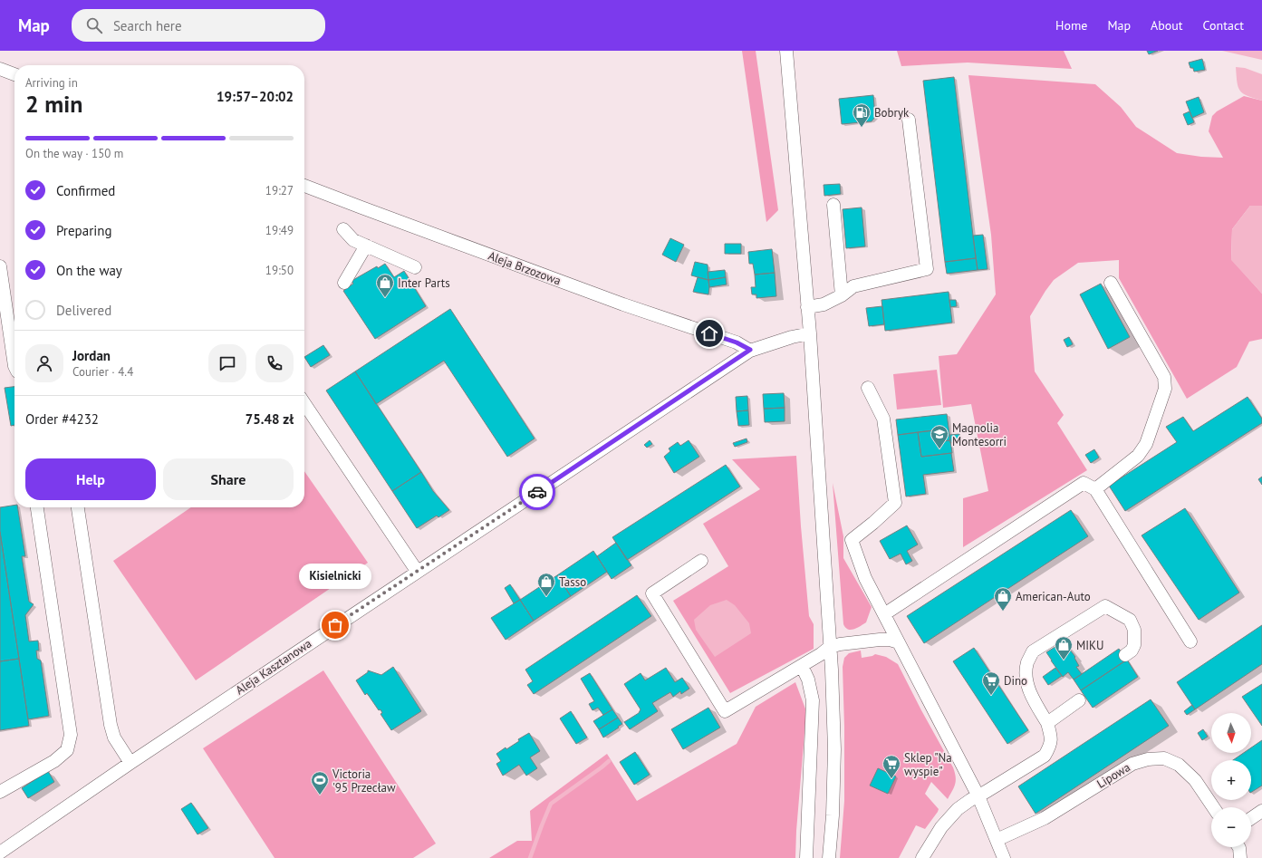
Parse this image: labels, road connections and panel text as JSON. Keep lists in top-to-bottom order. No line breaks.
{"streets":{"street":["Aleja Brzozowa","Aleja Kasztanowa","Lipowa"]},"crossings":[["Aleja Brzozowa","Aleja Kasztanowa"]],"places":{"fuel station":["Bobryk"],"shop":["Inter Parts","Tasso","American-Auto","MIKU"],"school or university":["Magnolia Montesorri"],"other":["Kisielnicki"],"supermarket":["Dino","Sklep \"Na wyspie\""],"sports":["Victoria '95 Przecław"]},"north":"bottom","page":{"header":"Map","search":"Search here","nav":["Home","Map","About","Contact"],"heading":["2 min","Arriving in","19:57–20:02"],"panel":["Jordan","Courier · 4.4","Order #4232","75.48 zł"],"bar":"On the way · 150 m","list":[["Confirmed","19:27"],["Preparing","19:49"],["On the way","19:50"],"Delivered"],"buttons":["Help","Share"],"bubble":"Kisielnicki","map_buttons":["+","−"]}}
